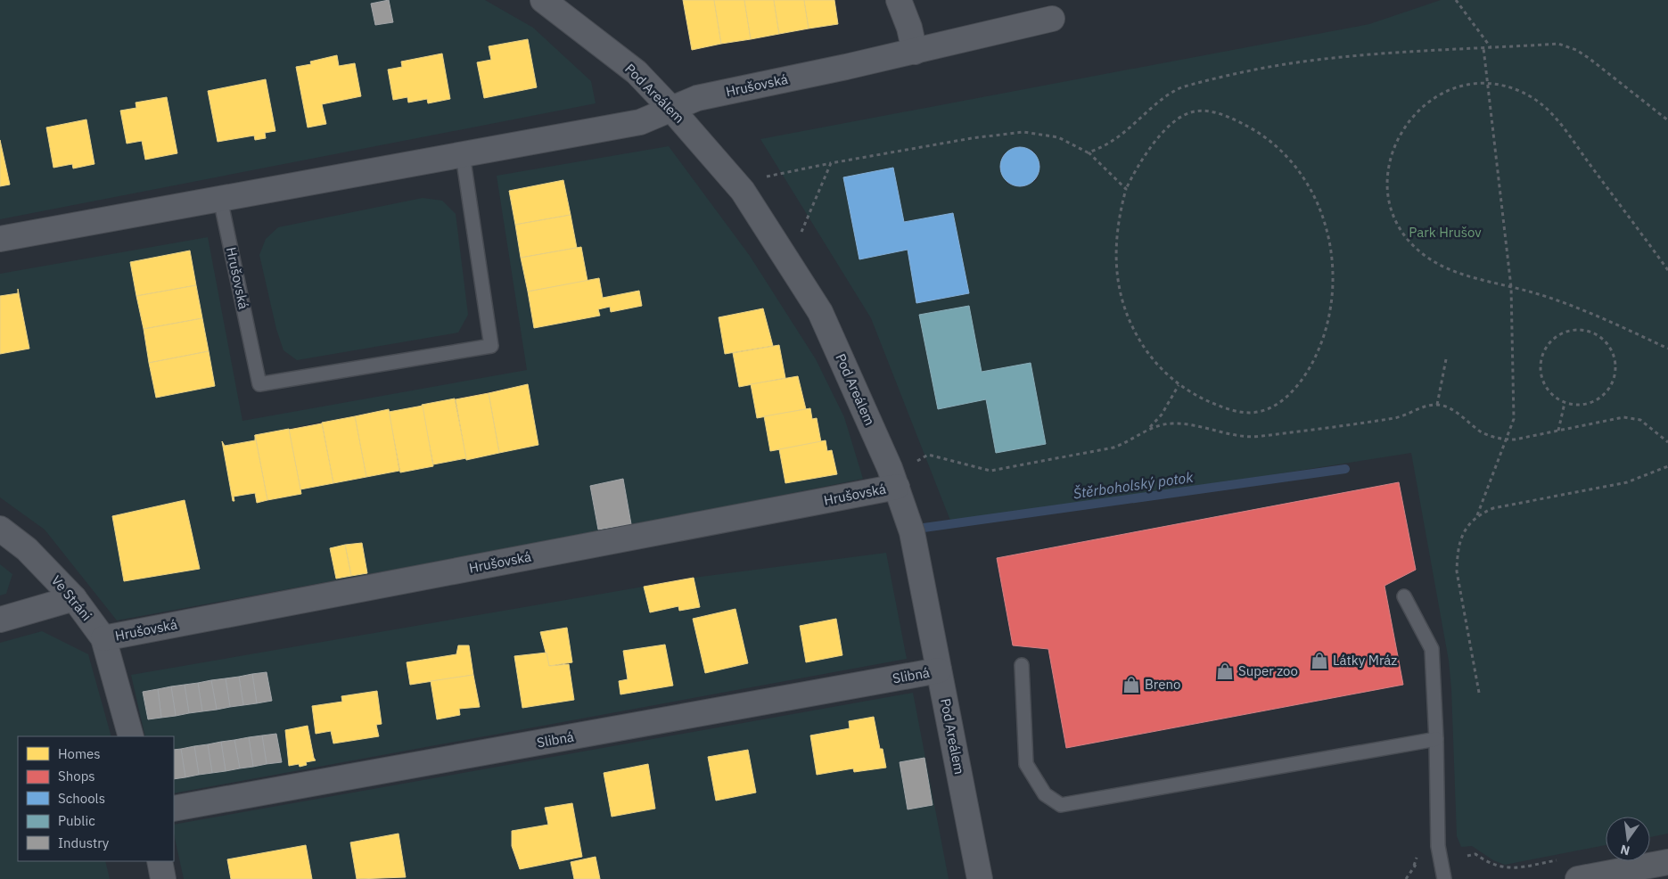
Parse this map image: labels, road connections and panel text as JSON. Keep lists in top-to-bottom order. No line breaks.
{"streets":{"street":["Hrušovská","Pod Areálem","Ve Stráni","Slibná"]},"crossings":[["Hrušovská","Pod Areálem"],["Hrušovská","Ve Stráni"],["Pod Areálem","Slibná"]],"water":["Štěrboholský potok"],"parks":["Park Hrušov"],"places":{"shop":["Látky Mráz","Super zoo","Breno"]},"legend":["Homes","Shops","Schools","Public","Industry"],"north":"bottom"}
